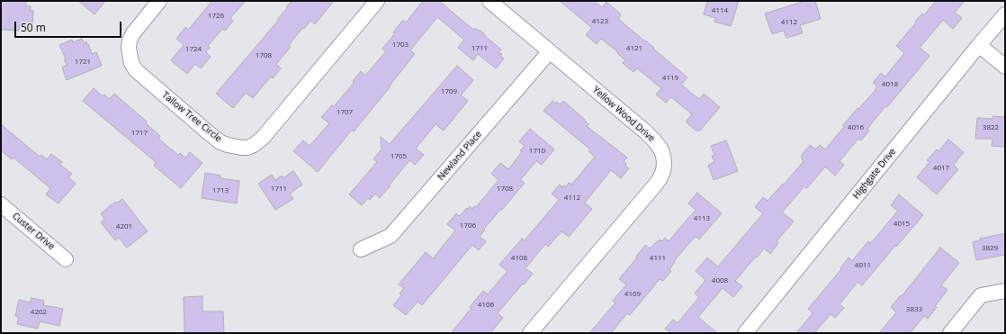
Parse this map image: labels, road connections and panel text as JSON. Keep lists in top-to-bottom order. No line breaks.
{"streets":{"street":["Yellow Wood Drive","Tallow Tree Circle","Newland Place","Highgate Drive","Custer Drive"]},"crossings":[["Yellow Wood Drive","Newland Place"]],"house_numbers":["4114","1726","4123","4112","1703","1711","4121","1724","1708","1721","4119","4018","1709","1707","4016","3822","1717","1710","1705","4017","1711","1708","1713","4112","4113","4015","1706","4201","3829","4108","4111","4011","4008","4109","4106","3833","4202"],"scale_bar":"50 m"}
